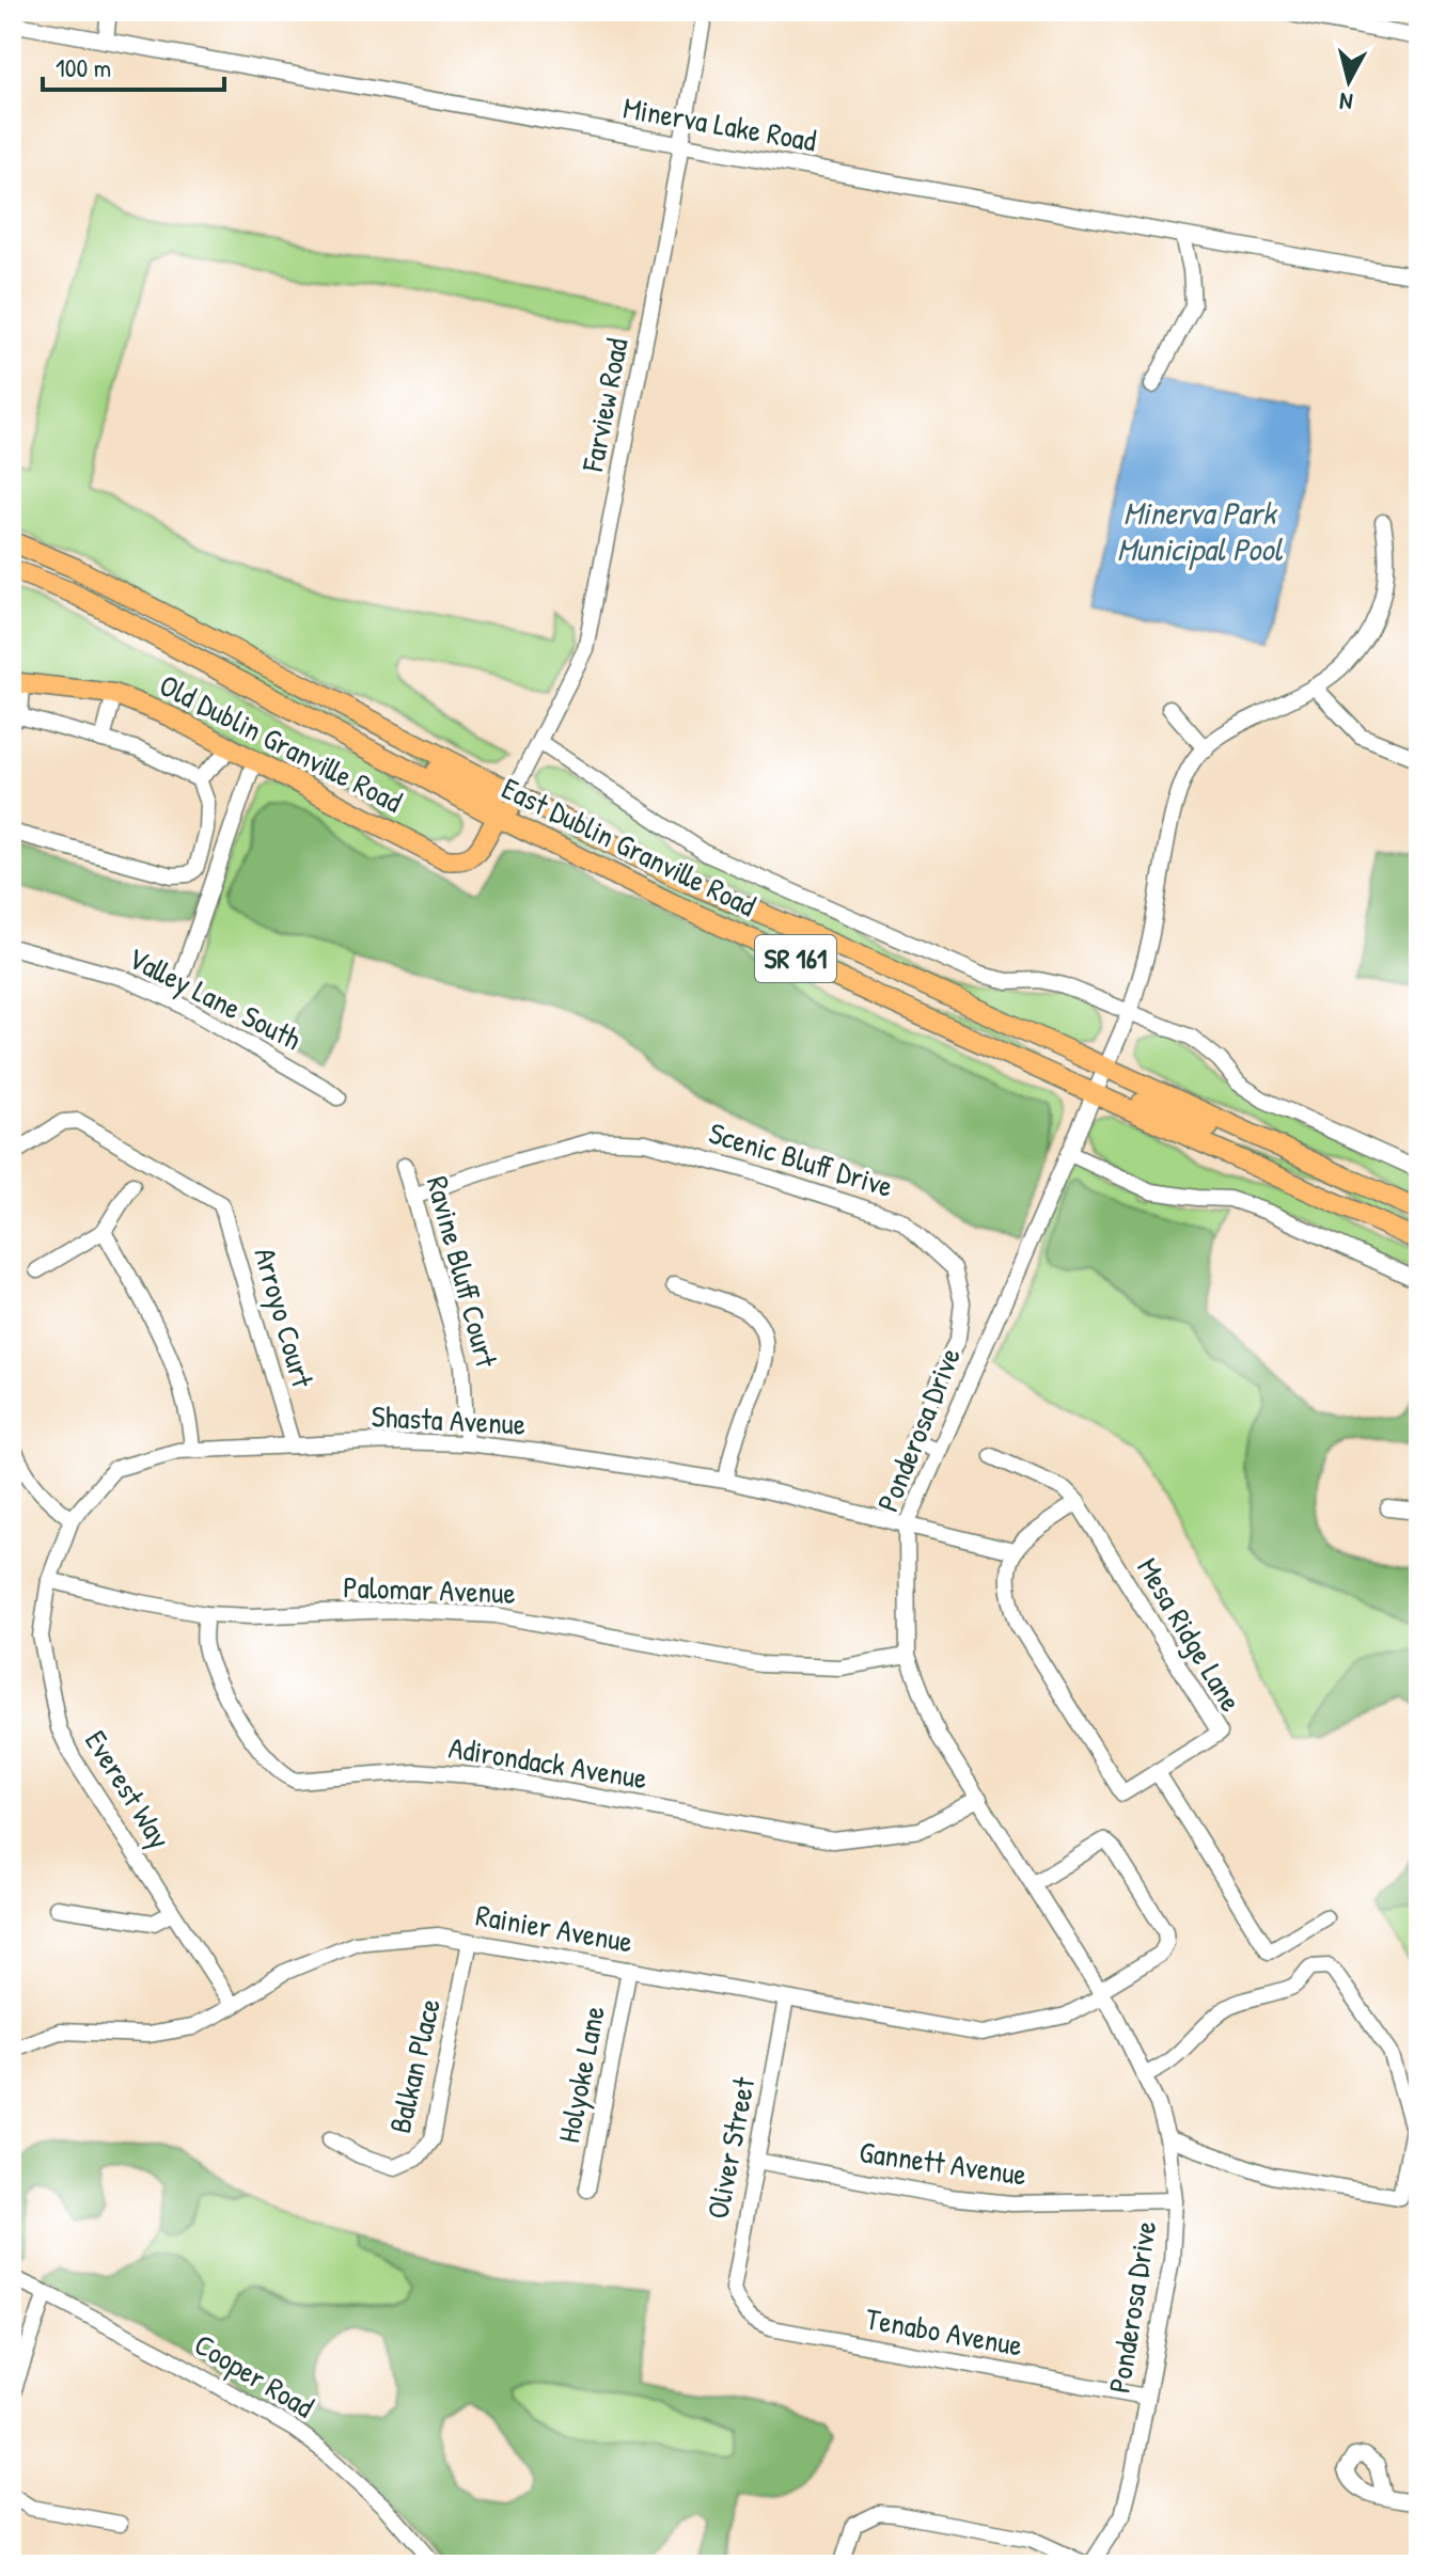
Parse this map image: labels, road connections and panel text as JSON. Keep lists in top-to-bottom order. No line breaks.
{"streets":{"main road":["Old Dublin Granville Road","East Dublin Granville Road","SR 161"],"street":["Minerva Lake Road","Farview Road","Valley Lane South","Scenic Bluff Drive","Ravine Bluff Court","Arroyo Court","Shasta Avenue","Ponderosa Drive","Palomar Avenue","Mesa Ridge Lane","Adirondack Avenue","Everest Way","Rainier Avenue","Balkan Place","Holyoke Lane","Oliver Street","Gannett Avenue","Tenabo Avenue","Cooper Road"]},"crossings":[["Minerva Lake Road","Farview Road"],["Farview Road","East Dublin Granville Road"],["Old Dublin Granville Road","East Dublin Granville Road"],["East Dublin Granville Road","Ponderosa Drive"],["Scenic Bluff Drive","Ravine Bluff Court"],["Scenic Bluff Drive","Ponderosa Drive"],["Ravine Bluff Court","Shasta Avenue"],["Arroyo Court","Shasta Avenue"],["Shasta Avenue","Ponderosa Drive"],["Shasta Avenue","Palomar Avenue"],["Shasta Avenue","Everest Way"],["Ponderosa Drive","Palomar Avenue"],["Ponderosa Drive","Adirondack Avenue"],["Ponderosa Drive","Rainier Avenue"],["Ponderosa Drive","Gannett Avenue"],["Ponderosa Drive","Tenabo Avenue"],["Palomar Avenue","Adirondack Avenue"],["Palomar Avenue","Everest Way"],["Everest Way","Rainier Avenue"],["Rainier Avenue","Balkan Place"],["Rainier Avenue","Holyoke Lane"],["Rainier Avenue","Oliver Street"],["Oliver Street","Gannett Avenue"],["Oliver Street","Tenabo Avenue"]],"water":["Minerva Park Municipal Pool"],"scale_bar":"100 m","north":"bottom"}
